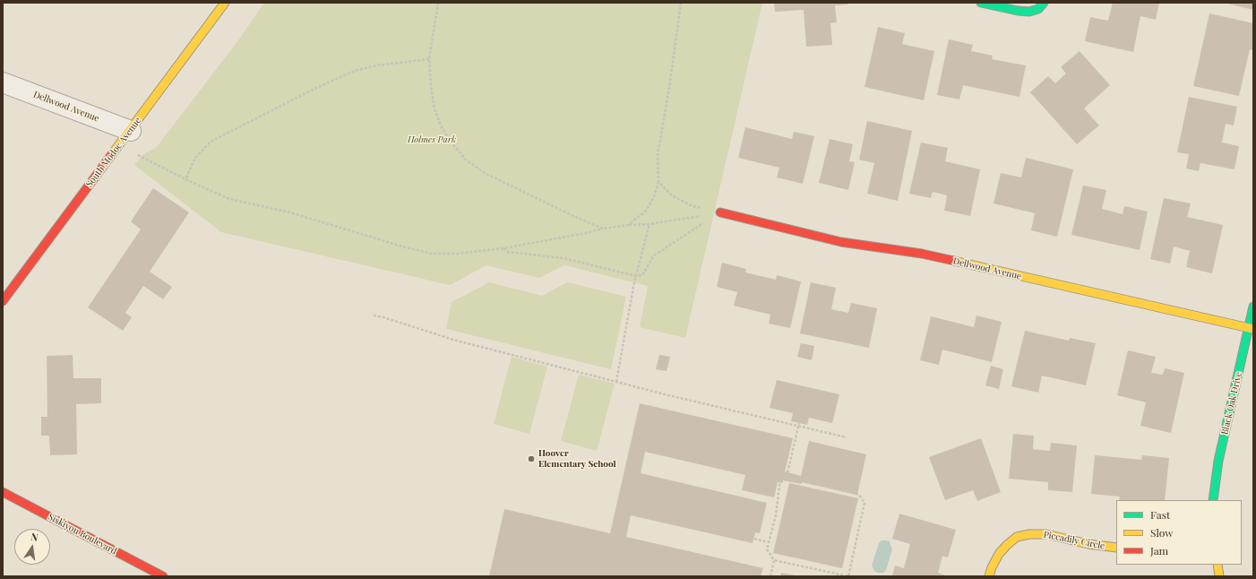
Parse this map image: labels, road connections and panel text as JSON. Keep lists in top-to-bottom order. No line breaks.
{"streets":{"street":["Dellwood Avenue","South Modoc Avenue","Black Oak Drive","Siskiyou Boulevard","Piccadily Circle"]},"crossings":[["Dellwood Avenue","South Modoc Avenue"],["Dellwood Avenue","Black Oak Drive"]],"parks":["Holmes Park"],"places":["Hoover Elementary School"],"legend":["Fast","Slow","Jam"],"north":"top"}
